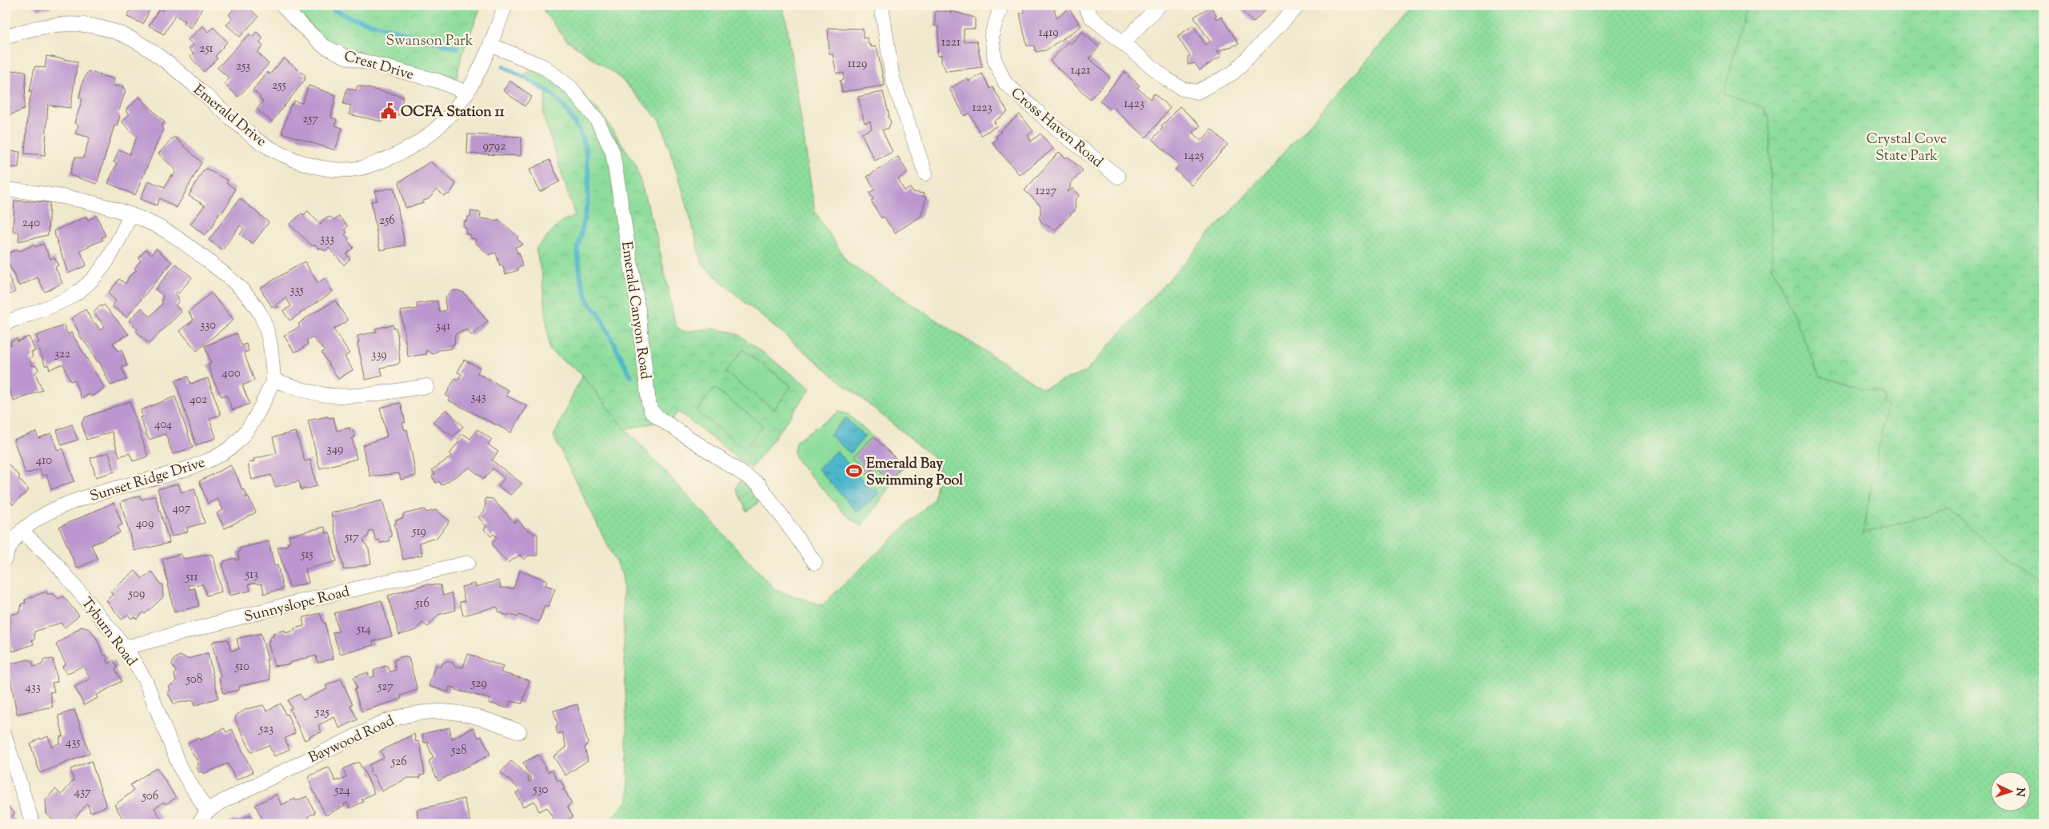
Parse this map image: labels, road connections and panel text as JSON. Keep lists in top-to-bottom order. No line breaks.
{"streets":{"street":["Crest Drive","Emerald Drive","Cross Haven Road","Emerald Canyon Road","Sunset Ridge Drive","Sunnyslope Road","Tyburn Road","Baywood Road"]},"crossings":[["Crest Drive","Emerald Drive"],["Emerald Drive","Emerald Canyon Road"],["Sunset Ridge Drive","Tyburn Road"],["Sunnyslope Road","Tyburn Road"],["Tyburn Road","Baywood Road"]],"parks":["Swanson Park","Crystal Cove State Park"],"places":{"public building":["OCFA Station 11"],"sports":["Emerald Bay Swimming Pool"]},"house_numbers":["1419","1221","251","1129","253","1421","255","1423","1223","257","9792","1425","1227","256","240","333","335","330","341","322","339","400","343","402","404","349","410","407","409","519","517","515","513","511","509","516","514","510","508","529","527","433","525","523","435","528","526","530","524","437","506"],"north":"right"}
